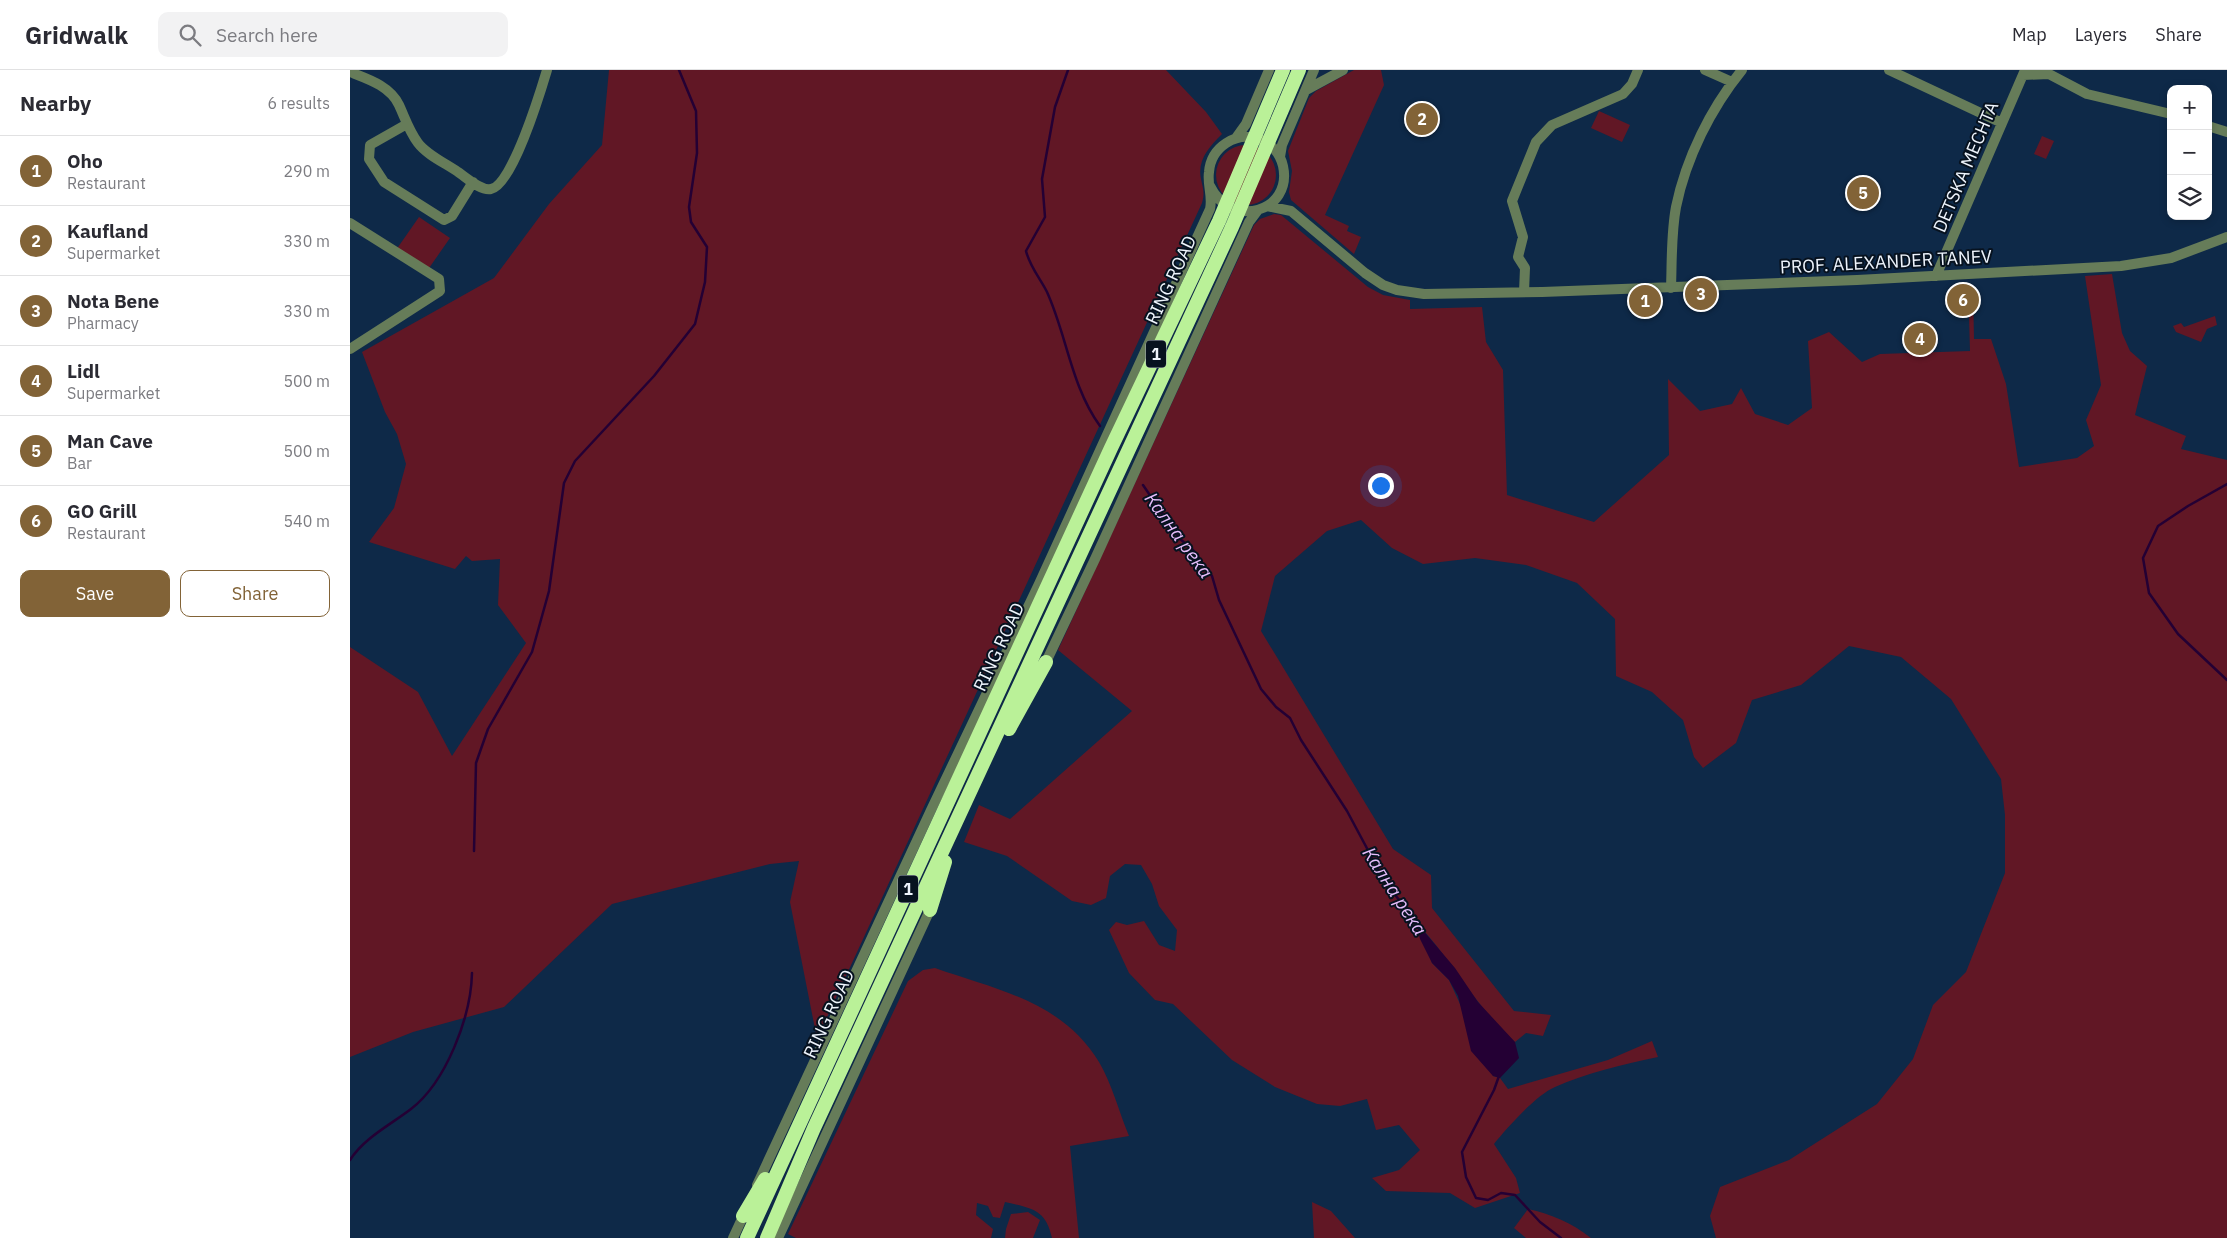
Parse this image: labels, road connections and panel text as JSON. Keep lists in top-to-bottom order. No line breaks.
{"streets":{"highway":["RING ROAD","1"],"street":["DETSKA MECHTA","PROF. ALEXANDER TANEV"]},"crossings":[["DETSKA MECHTA","PROF. ALEXANDER TANEV"],["PROF. ALEXANDER TANEV","RING ROAD"]],"water":["Кална река"],"page":{"header":"Gridwalk","search":"Search here","nav":["Map","Layers","Share"],"heading":["Nearby","6 results"],"map_buttons":["+","−"],"pins":["2","5","3","6","1","4"],"list":[{"mark":"1","name":"Oho","note":"Restaurant","value":"290 m"},{"mark":"2","name":"Kaufland","note":"Supermarket","value":"330 m"},{"mark":"3","name":"Nota Bene","note":"Pharmacy","value":"330 m"},{"mark":"4","name":"Lidl","note":"Supermarket","value":"500 m"},{"mark":"5","name":"Man Cave","note":"Bar","value":"500 m"},{"mark":"6","name":"GO Grill","note":"Restaurant","value":"540 m"}],"buttons":["Save","Share"]}}
